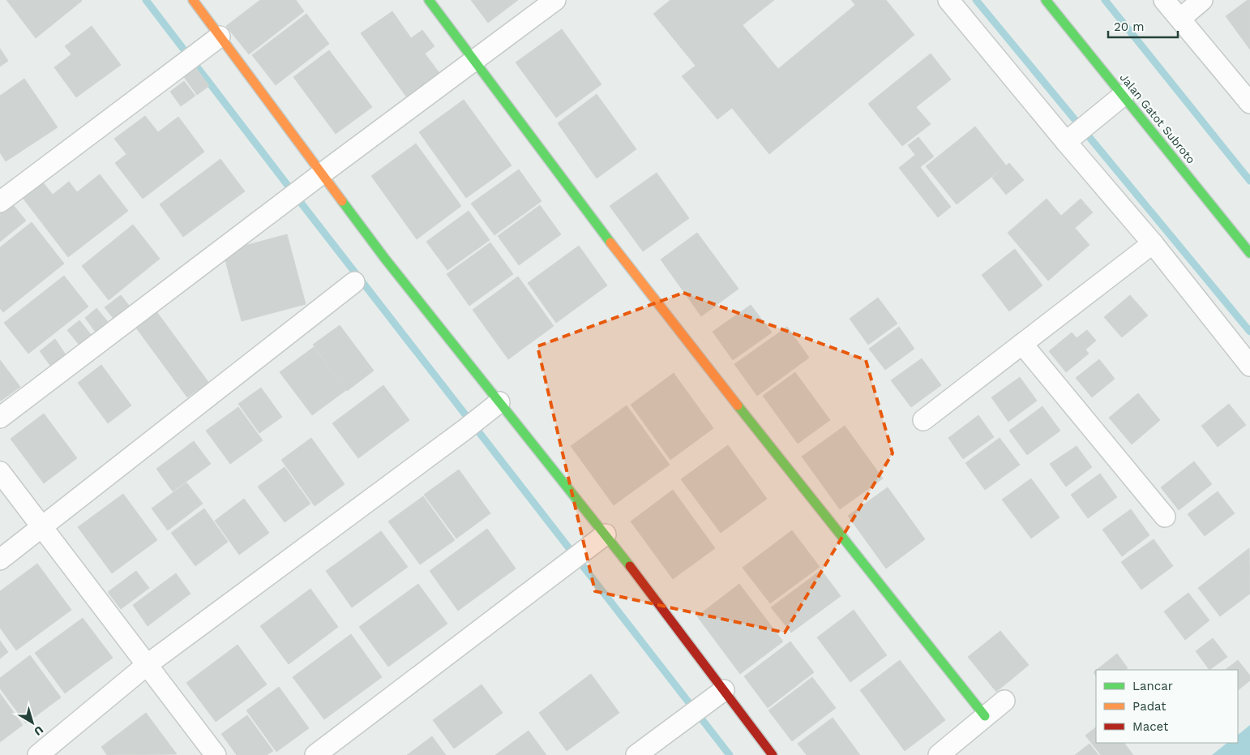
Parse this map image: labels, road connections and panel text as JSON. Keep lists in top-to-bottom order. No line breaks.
{"streets":{"street":["Jalan Gatot Subroto"]},"legend":["Lancar","Padat","Macet"],"scale_bar":"20 m","north":"bottom right"}
